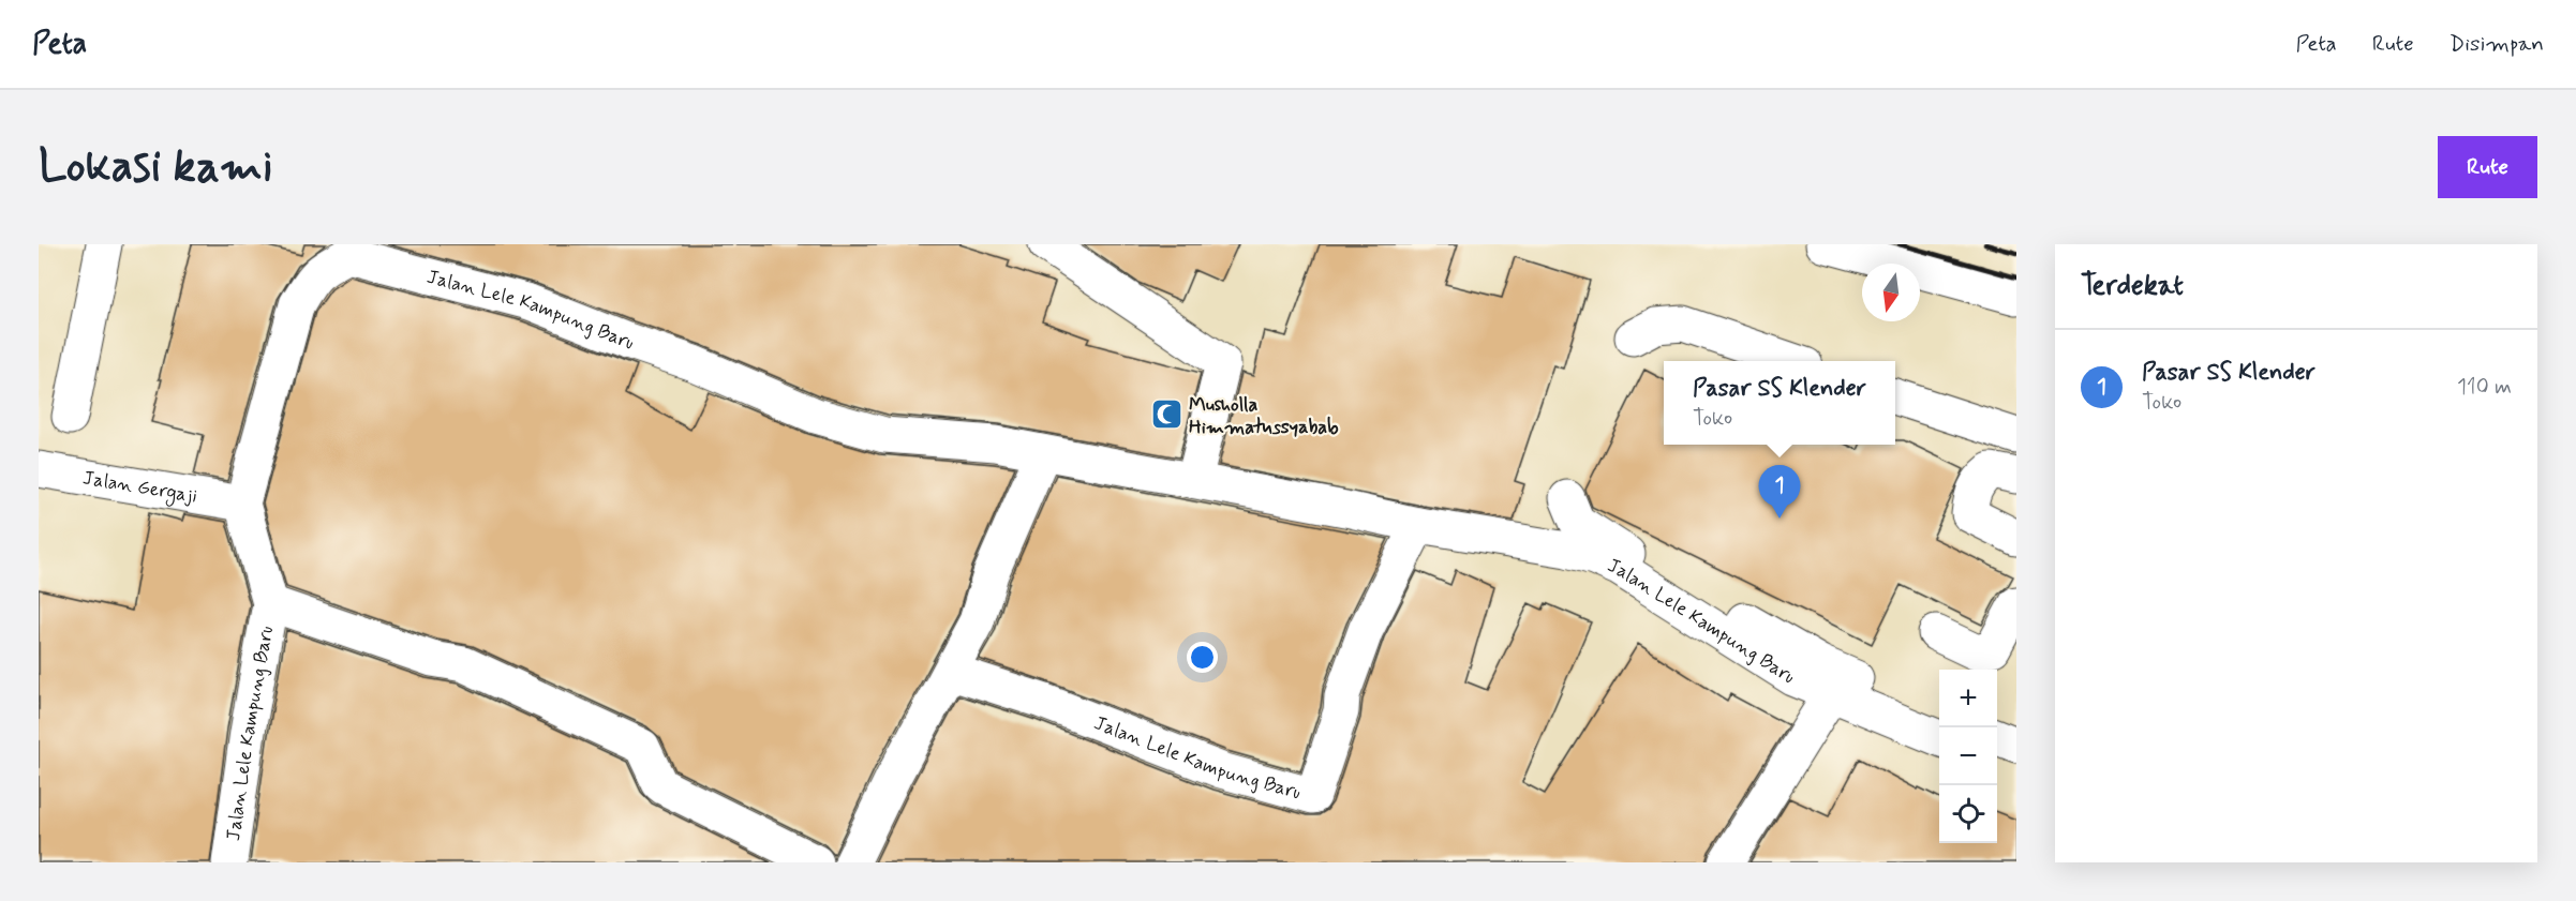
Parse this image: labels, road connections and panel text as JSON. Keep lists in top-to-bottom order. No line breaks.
{"streets":{"street":["Jalan Lele Kampung Baru","Jalan Gergaji"]},"crossings":[["Jalan Lele Kampung Baru","Jalan Gergaji"]],"places":{"mosque":["Musholla Himmatussyabab"]},"north":"bottom","page":{"header":"Peta","nav":["Peta","Rute","Disimpan"],"buttons":"Rute","title":"Lokasi kami","heading":"Terdekat","list":[{"mark":"1","name":"Pasar SS Klender","note":"Toko","value":"110 m"}],"popup":["Pasar SS Klender","Toko"],"pins":"1","map_buttons":["+","−"]}}
